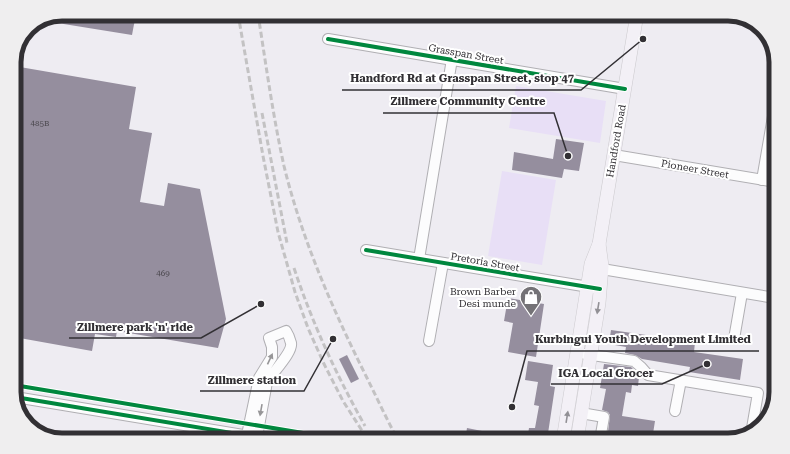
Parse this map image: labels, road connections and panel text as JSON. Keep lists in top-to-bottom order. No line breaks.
{"streets":{"main road":["Handford Road"],"street":["Grasspan Street","Pioneer Street","Pretoria Street"]},"crossings":[["Grasspan Street","Handford Road"],["Handford Road","Pioneer Street"],["Handford Road","Pretoria Street"]],"places":{"other":["Handford Rd at Grasspan Street, stop 47","Zillmere Community Centre","Zillmere park 'n' ride","Zillmere station","IGA Local Grocer","Kurbingui Youth Development Limited"],"shop":["Brown Barber Desi munde"]},"house_numbers":["485B","469"]}
